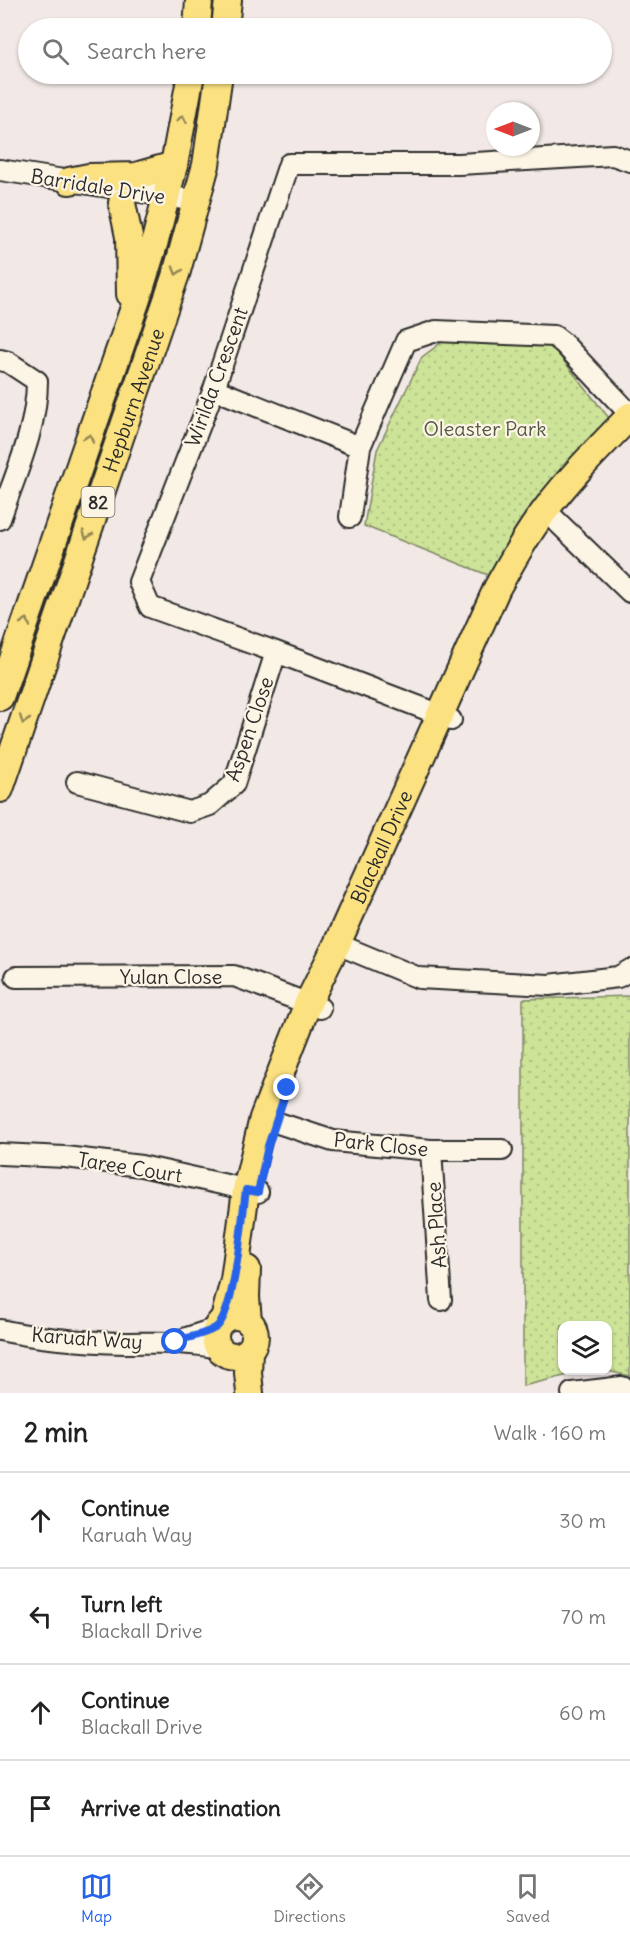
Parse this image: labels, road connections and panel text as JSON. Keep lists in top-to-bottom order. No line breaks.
{"streets":{"main road":["Hepburn Avenue","82","Blackall Drive"],"street":["Barridale Drive","Wirilda Crescent","Aspen Close","Yulan Close","Park Close","Taree Court","Ash Place","Karuah Way"]},"crossings":[["Barridale Drive","Hepburn Avenue"],["Wirilda Crescent","Aspen Close"],["Wirilda Crescent","Blackall Drive"],["Blackall Drive","Yulan Close"],["Blackall Drive","Park Close"],["Blackall Drive","Taree Court"],["Blackall Drive","Karuah Way"],["Park Close","Ash Place"]],"parks":["Oleaster Park"],"north":"left","page":{"search":"Search here","heading":["2 min","Walk · 160 m"],"list":[["Continue","Karuah Way","30 m"],["Turn left","Blackall Drive","70 m"],["Continue","Blackall Drive","60 m"],"Arrive at destination"],"nav":["Map","Directions","Saved"]}}
